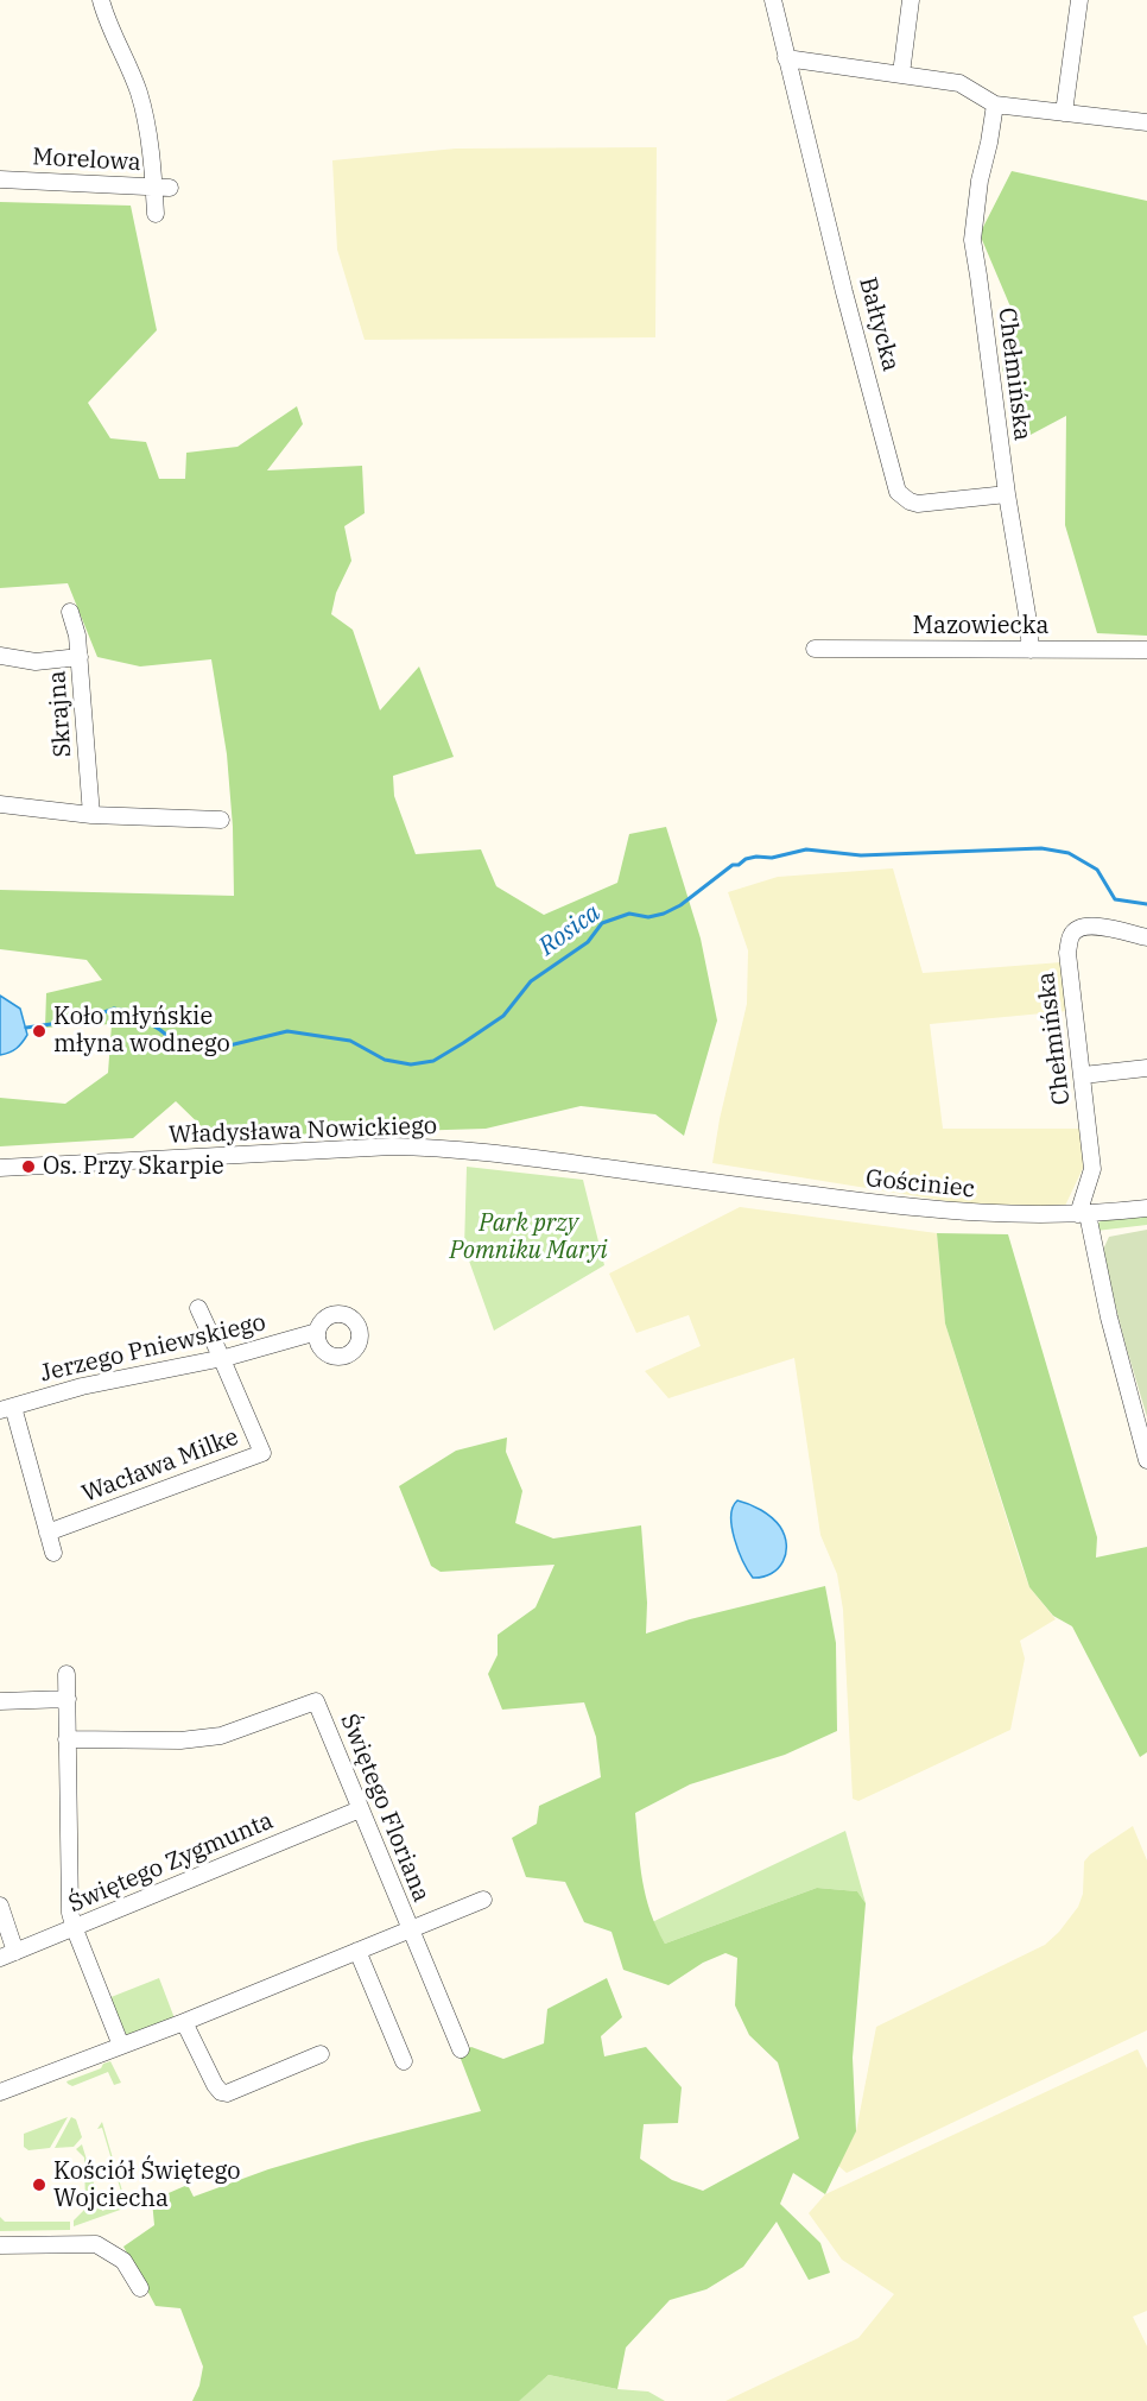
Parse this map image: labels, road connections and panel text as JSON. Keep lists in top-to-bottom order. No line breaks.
{"streets":{"street":["Morelowa","Bałtycka","Chełmińska","Mazowiecka","Skrajna","Władysława Nowickiego","Gościniec","Jerzego Pniewskiego","Wacława Milke","Świętego Floriana","Świętego Zygmunta"]},"crossings":[["Bałtycka","Chełmińska"],["Chełmińska","Mazowiecka"],["Chełmińska","Gościniec"],["Władysława Nowickiego","Gościniec"],["Jerzego Pniewskiego","Wacława Milke"],["Świętego Floriana","Świętego Zygmunta"]],"water":["Rosica"],"parks":["Park przy Pomniku Maryi"],"places":["Koło młyńskie młyna wodnego","Os. Przy Skarpie","Kościół Świętego Wojciecha"]}
